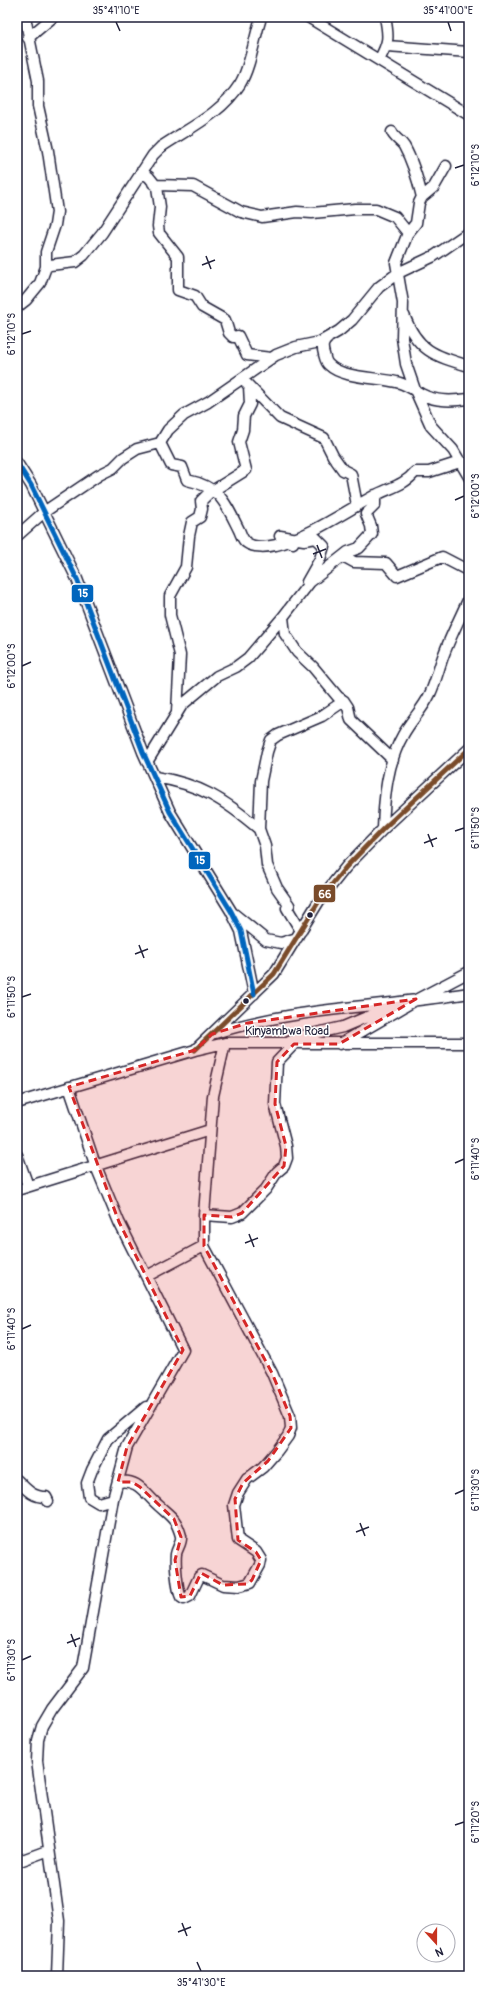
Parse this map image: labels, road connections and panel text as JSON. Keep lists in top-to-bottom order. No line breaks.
{"streets":{"street":["Kinyambwa Road"]},"lines":["transit line 15","transit line 66"],"north":"bottom","coordinates":["35°41'10\"E","35°41'00\"E","6°12'10\"S","6°12'00\"S","6°11'50\"S","6°11'40\"S","6°11'30\"S","6°11'20\"S","35°41'30\"E"]}
